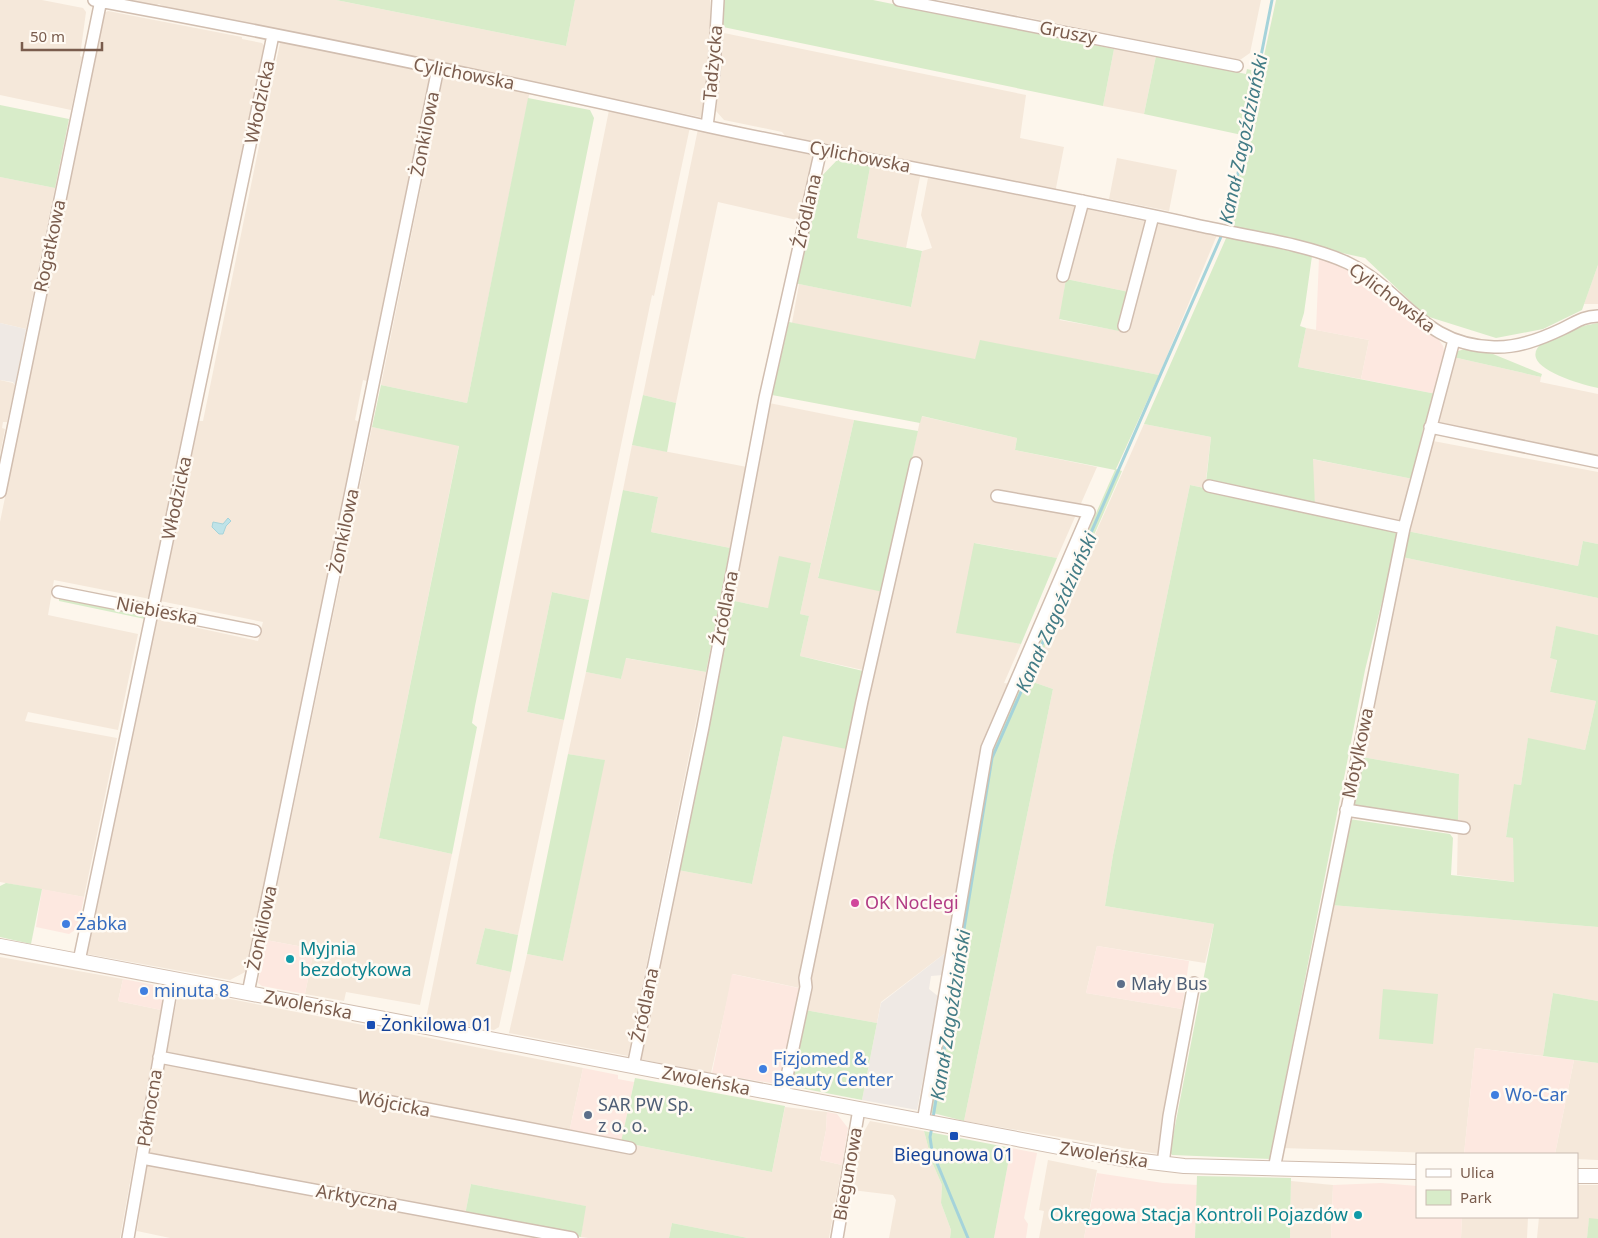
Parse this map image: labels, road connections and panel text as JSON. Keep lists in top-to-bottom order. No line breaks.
{"streets":{"street":["Gruszy","Tadżycka","Cylichowska","Włodzicka","Żonkilowa","Źródlana","Rogatkowa","Niebieska","Motylkowa","Zwoleńska","Wójcicka","Północna","Biegunowa","Arktyczna"]},"crossings":[["Tadżycka","Cylichowska"],["Cylichowska","Włodzicka"],["Cylichowska","Żonkilowa"],["Cylichowska","Źródlana"],["Cylichowska","Rogatkowa"],["Cylichowska","Motylkowa"],["Włodzicka","Niebieska"],["Włodzicka","Zwoleńska"],["Żonkilowa","Zwoleńska"],["Źródlana","Zwoleńska"],["Motylkowa","Zwoleńska"],["Zwoleńska","Północna"],["Zwoleńska","Biegunowa"],["Wójcicka","Północna"],["Północna","Arktyczna"]],"water":["Kanał Zagoździański"],"places":{"other":["OK Noclegi","Żabka","Myjnia bezdotykowa","Mały Bus","minuta 8","Fizjomed & Beauty Center","Wo-Car","SAR PW Sp. z o. o.","Okręgowa Stacja Kontroli Pojazdów"],"transit":["Żonkilowa 01","Biegunowa 01"]},"legend":["Ulica","Park"],"scale_bar":"50 m"}
